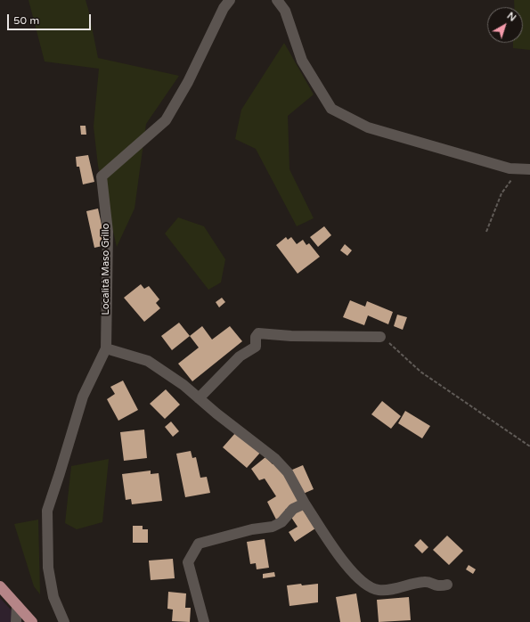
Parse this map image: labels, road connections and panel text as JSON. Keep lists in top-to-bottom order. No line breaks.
{"streets":{"street":["Località Maso Grillo"]},"scale_bar":"50 m","north":"top right"}
